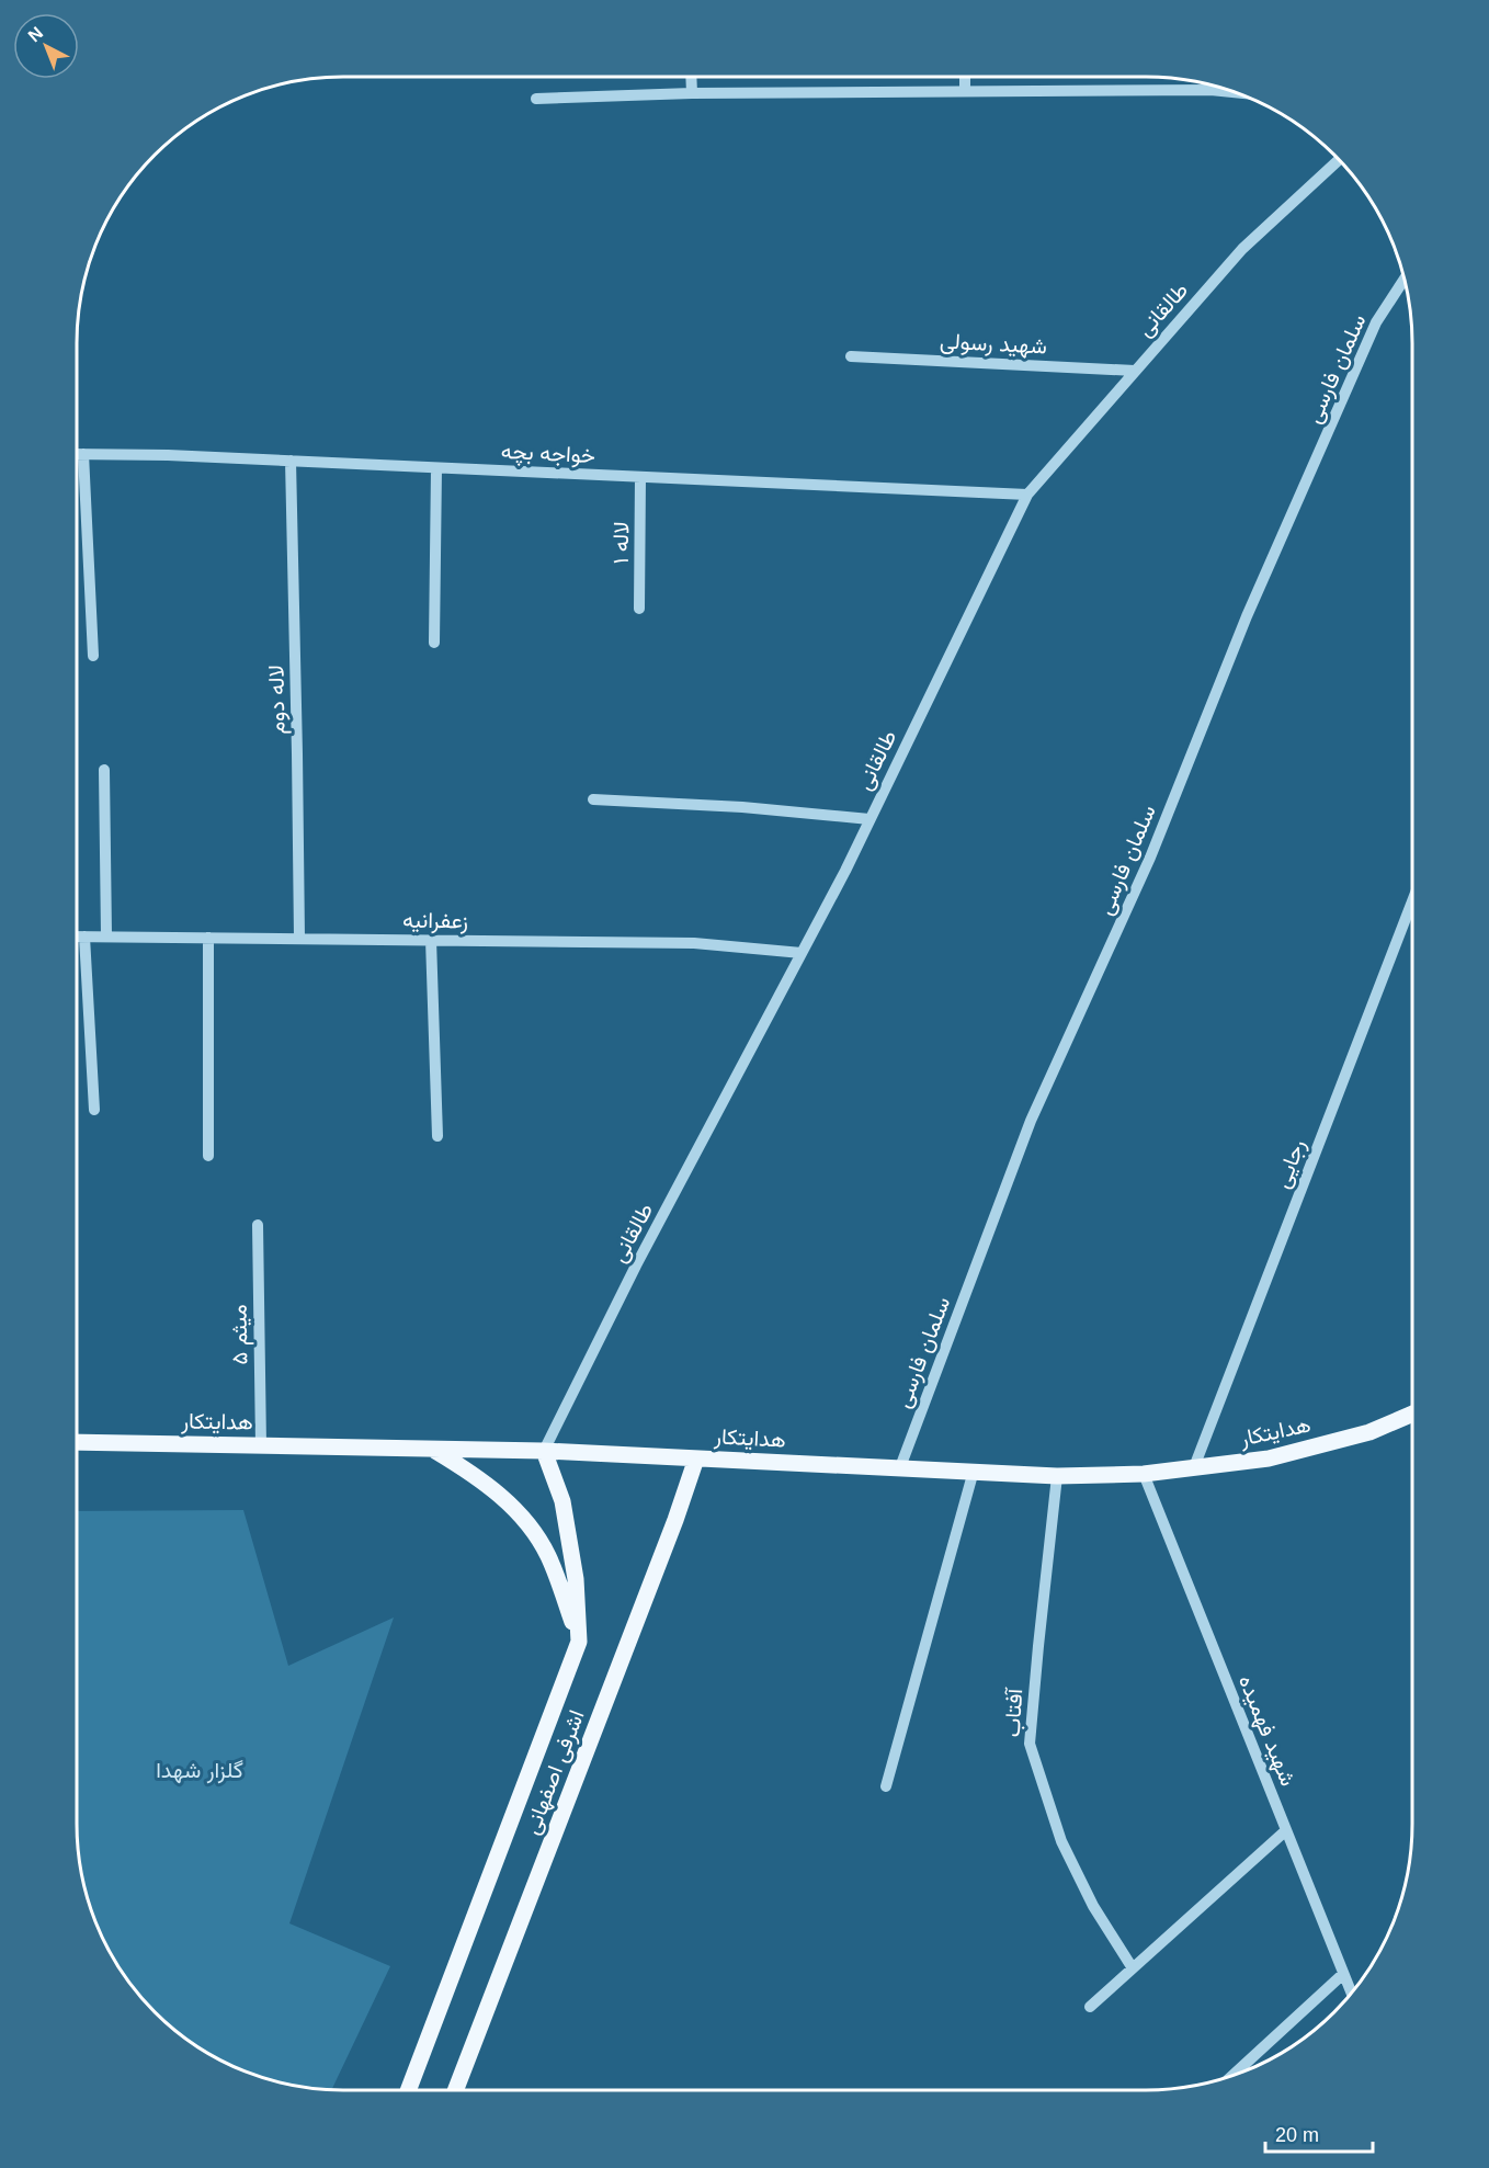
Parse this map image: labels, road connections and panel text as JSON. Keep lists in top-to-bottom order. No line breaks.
{"streets":{"main road":["هدایتکار","اشرفی اصفهانی"],"street":["طالقانی","شهید رسولی","سلمان فارسی","خواجه بچه","لاله ۱","لاله دوم","زعفرانیه","رجایی","میثم ۵","آفتاب","شهید فهمیده"]},"crossings":[["طالقانی","شهید رسولی"],["طالقانی","خواجه بچه"],["طالقانی","زعفرانیه"],["طالقانی","هدایتکار"],["طالقانی","اشرفی اصفهانی"],["سلمان فارسی","هدایتکار"],["خواجه بچه","لاله ۱"],["خواجه بچه","لاله دوم"],["لاله دوم","زعفرانیه"],["رجایی","هدایتکار"],["میثم ۵","هدایتکار"],["هدایتکار","آفتاب"],["هدایتکار","شهید فهمیده"],["هدایتکار","اشرفی اصفهانی"]],"parks":["گلزار شهدا"],"scale_bar":"20 m","north":"top left"}
